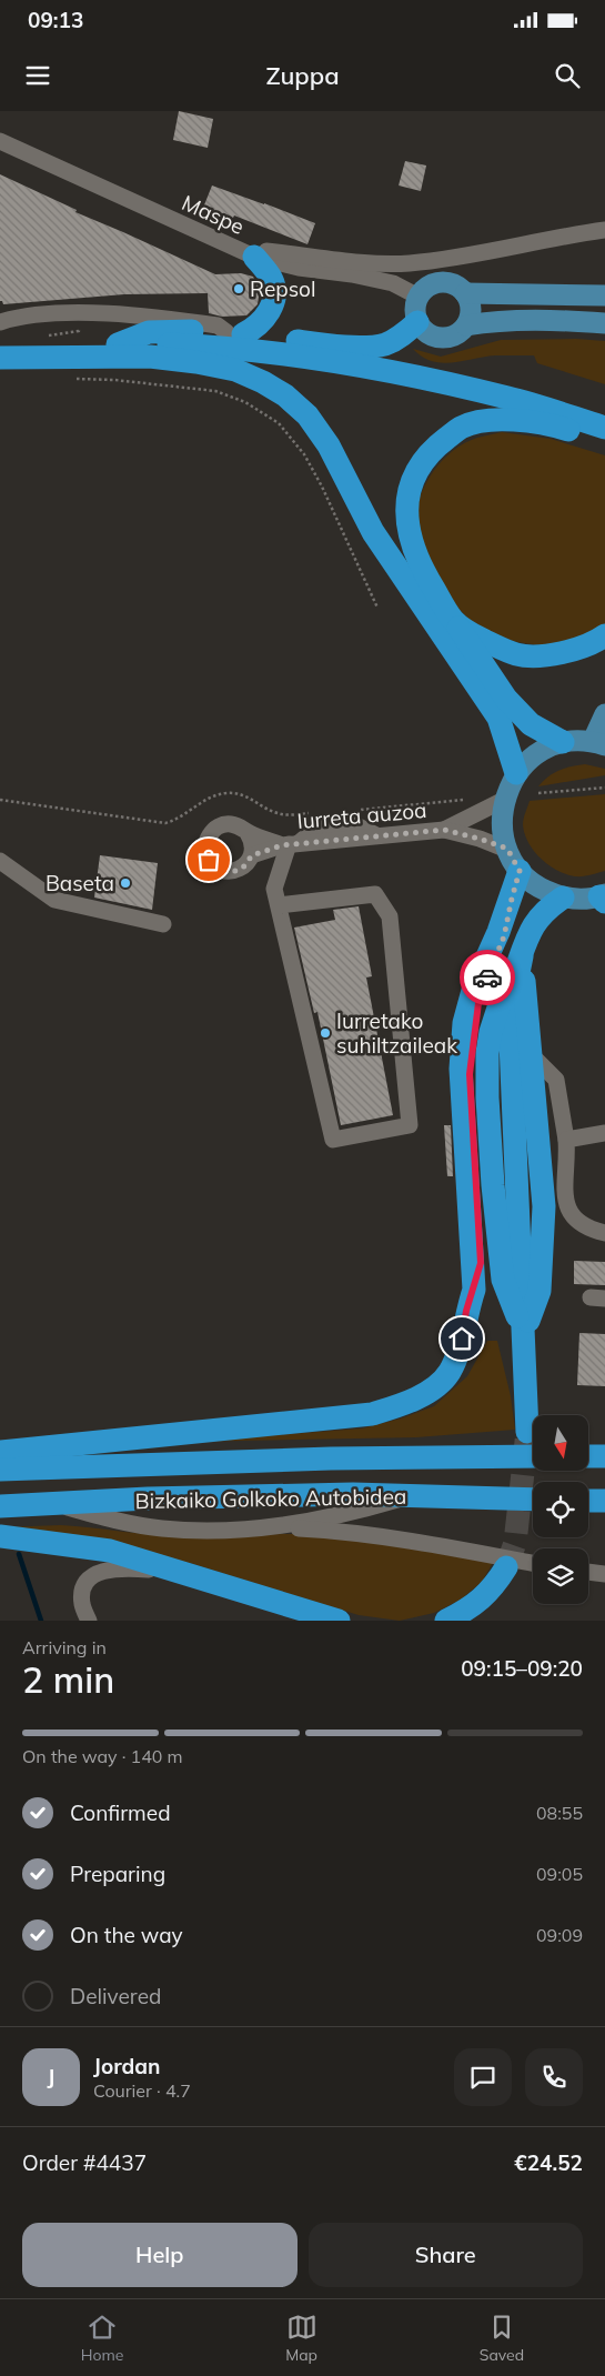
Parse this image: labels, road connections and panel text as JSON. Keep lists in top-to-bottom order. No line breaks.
{"streets":{"highway":["Bizkaiko Golkoko Autobidea"],"street":["Maspe","Iurreta auzoa"]},"places":["Repsol","Baseta","Iurretako suhiltzaileak"],"north":"bottom","page":{"status":"09:13","header":"Zuppa","heading":["2 min","Arriving in","09:15–09:20"],"panel":["Jordan","Courier · 4.7","Order #4437","€24.52"],"bar":"On the way · 140 m","list":[["Confirmed","08:55"],["Preparing","09:05"],["On the way","09:09"],"Delivered"],"round":"J","buttons":["Help","Share"],"tabs":["Home","Map","Saved"]}}
